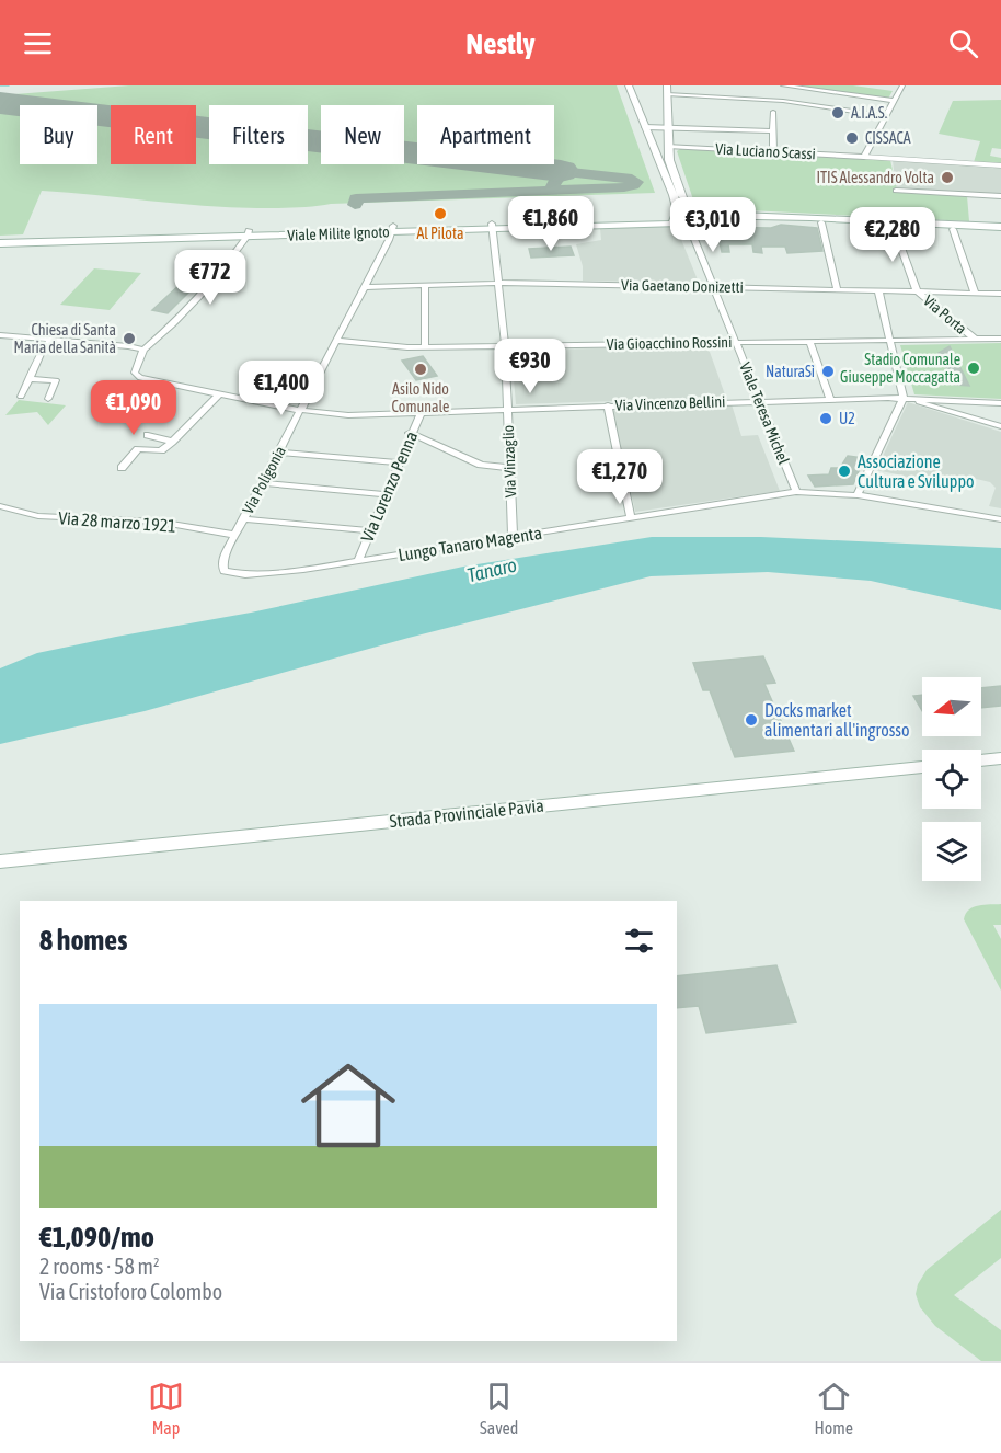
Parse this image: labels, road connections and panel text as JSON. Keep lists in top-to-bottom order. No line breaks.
{"streets":{"main road":["Viale Milite Ignoto","Strada Provinciale Pavia"],"street":["Via Luciano Scassi","Via Gaetano Donizetti","Via Porta","Via Gioacchino Rossini","Via Vincenzo Bellini","Viale Teresa Michel","Via Vinzaglio","Via Poligonia","Via Lorenzo Penna","Via 28 marzo 1921","Lungo Tanaro Magenta"]},"crossings":[["Via Luciano Scassi","Viale Teresa Michel"],["Viale Milite Ignoto","Viale Teresa Michel"],["Viale Milite Ignoto","Via Vinzaglio"],["Viale Milite Ignoto","Via Poligonia"],["Via Gaetano Donizetti","Via Porta"],["Via Gaetano Donizetti","Viale Teresa Michel"],["Via Gaetano Donizetti","Via Vinzaglio"],["Via Gaetano Donizetti","Via Poligonia"],["Via Porta","Via Gioacchino Rossini"],["Via Gioacchino Rossini","Viale Teresa Michel"],["Via Gioacchino Rossini","Via Vinzaglio"],["Via Gioacchino Rossini","Via Poligonia"],["Via Vincenzo Bellini","Viale Teresa Michel"],["Via Vincenzo Bellini","Via Vinzaglio"],["Via Vincenzo Bellini","Via Poligonia"],["Via Vincenzo Bellini","Via Lorenzo Penna"],["Viale Teresa Michel","Lungo Tanaro Magenta"],["Via Vinzaglio","Lungo Tanaro Magenta"],["Via Poligonia","Via 28 marzo 1921"],["Via Poligonia","Lungo Tanaro Magenta"],["Via Lorenzo Penna","Lungo Tanaro Magenta"]],"water":["Tanaro"],"places":["A.I.A.S.","CISSACA","ITIS Alessandro Volta","Al Pilota","Chiesa di Santa Maria della Sanità","Stadio Comunale Giuseppe Moccagatta","Asilo Nido Comunale","NaturaSì","U2","Associazione Cultura e Sviluppo","Docks market alimentari all'ingrosso"],"north":"left","page":{"header":"Nestly","chip":["Buy","Rent","Filters","New","Apartment"],"price":["€1,860","€3,010","€2,280","€772","€930","€1,400","€1,090","€1,270"],"heading":"8 homes","list":[{"name":"€1,090/mo","note":"2 rooms · 58 m² · Via Cristoforo Colombo"}],"tabs":["Map","Saved","Home"]}}
